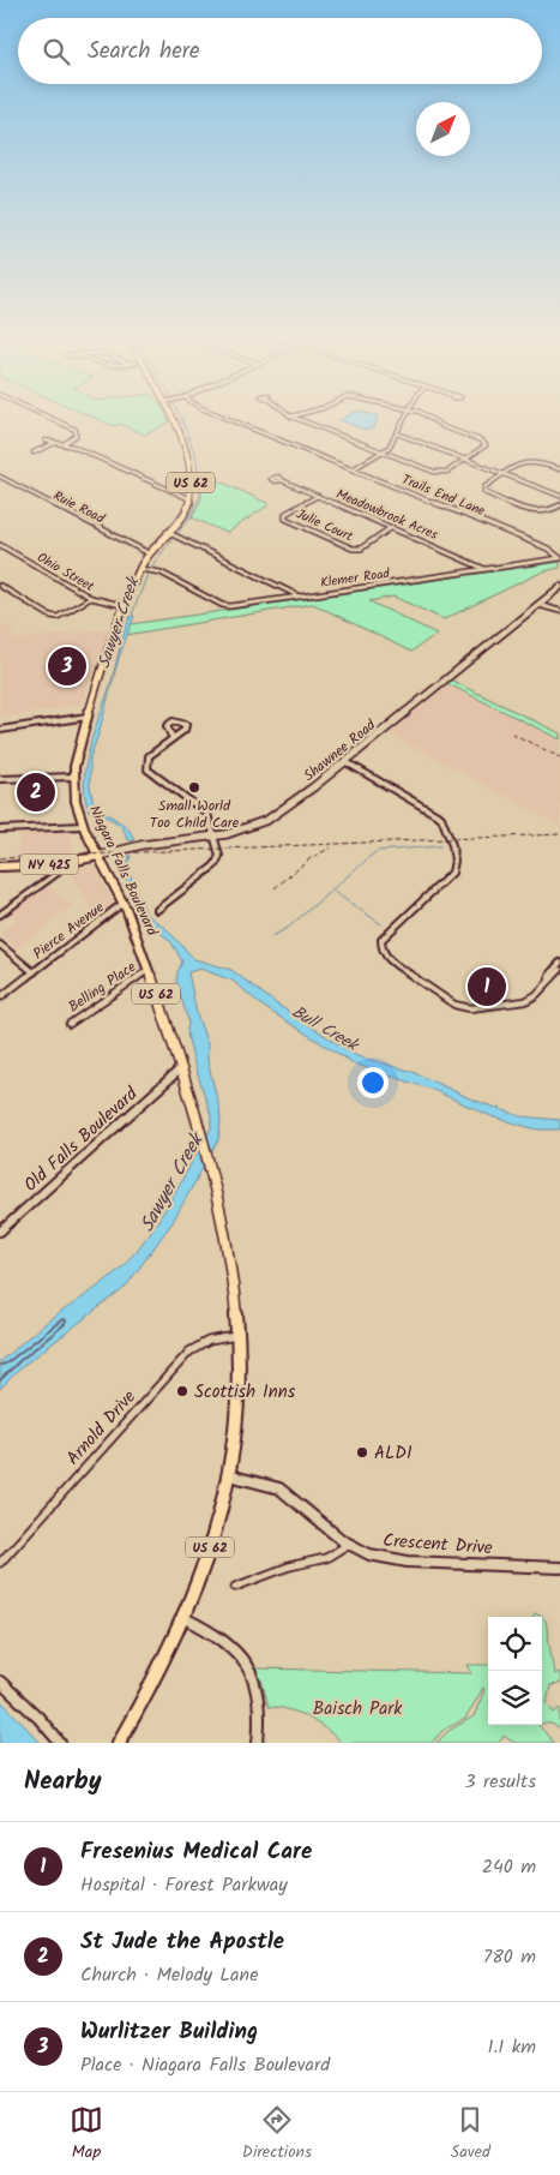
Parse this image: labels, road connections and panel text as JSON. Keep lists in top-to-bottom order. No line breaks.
{"streets":{"main road":["US 62","Shawnee Road","NY 425","Niagara Falls Boulevard"],"street":["Trails End Lane","Ruie Road","Meadowbrook Acres","Julie Court","Ohio Street","Klemer Road","Pierce Avenue","Belling Place","Old Falls Boulevard","Arnold Drive","Crescent Drive"]},"crossings":[["US 62","Niagara Falls Boulevard"],["Trails End Lane","Klemer Road"],["Ruie Road","Niagara Falls Boulevard"],["Meadowbrook Acres","Julie Court"],["Meadowbrook Acres","Klemer Road"],["Ohio Street","Niagara Falls Boulevard"],["Klemer Road","Niagara Falls Boulevard"],["Shawnee Road","NY 425"],["Shawnee Road","Niagara Falls Boulevard"],["NY 425","Niagara Falls Boulevard"],["Niagara Falls Boulevard","Pierce Avenue"],["Niagara Falls Boulevard","Belling Place"],["Niagara Falls Boulevard","Old Falls Boulevard"],["Niagara Falls Boulevard","Arnold Drive"],["Niagara Falls Boulevard","Crescent Drive"]],"water":["Sawyer Creek","Bull Creek"],"parks":["Baisch Park"],"places":["Small World Too Child Care","Scottish Inns","ALDI"],"north":"top right","page":{"search":"Search here","pins":["3","2","1"],"heading":["Nearby","3 results"],"list":[{"mark":"1","name":"Fresenius Medical Care","note":"Hospital · Forest Parkway","value":"240 m"},{"mark":"2","name":"St Jude the Apostle","note":"Church · Melody Lane","value":"780 m"},{"mark":"3","name":"Wurlitzer Building","note":"Place · Niagara Falls Boulevard","value":"1.1 km"}],"nav":["Map","Directions","Saved"]}}
